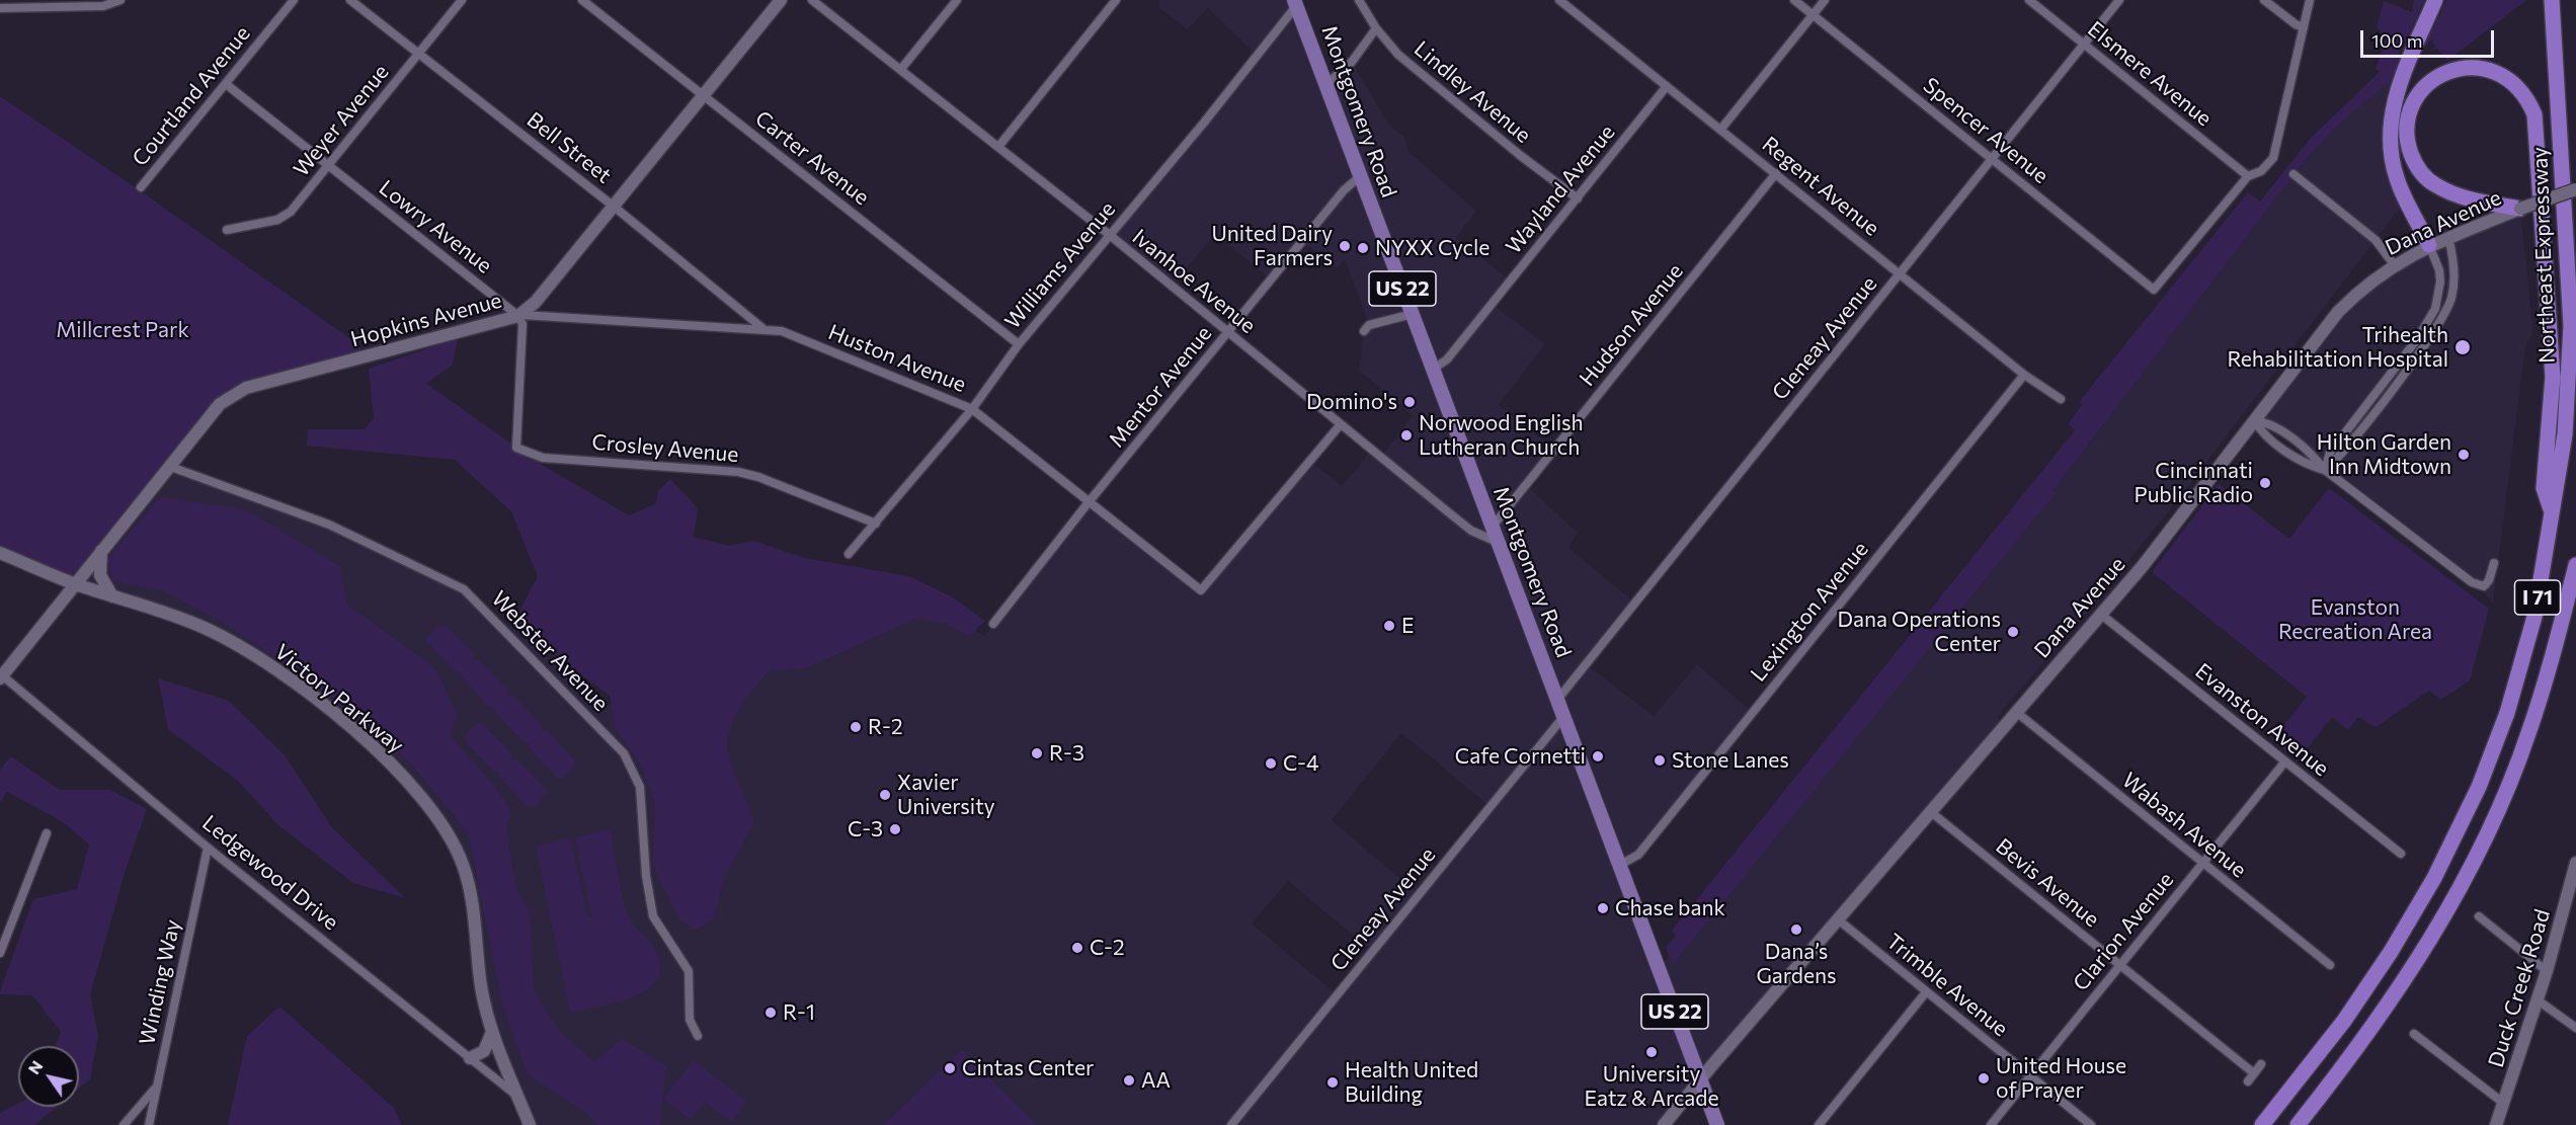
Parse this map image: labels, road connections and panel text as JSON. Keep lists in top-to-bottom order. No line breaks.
{"streets":{"highway":["Northeast Expressway","I 71"],"main road":["Montgomery Road","US 22"],"street":["Elsmere Avenue","Lindley Avenue","Courtland Avenue","Weyer Avenue","Spencer Avenue","Bell Street","Carter Avenue","Regent Avenue","Wayland Avenue","Dana Avenue","Lowry Avenue","Williams Avenue","Ivanhoe Avenue","Hopkins Avenue","Hudson Avenue","Cleneay Avenue","Huston Avenue","Mentor Avenue","Crosley Avenue","Lexington Avenue","Webster Avenue","Victory Parkway","Evanston Avenue","Wabash Avenue","Ledgewood Drive","Bevis Avenue","Clarion Avenue","Winding Way","Trimble Avenue","Duck Creek Road"]},"crossings":[["Elsmere Avenue","Spencer Avenue"],["Elsmere Avenue","Cleneay Avenue"],["Lindley Avenue","Wayland Avenue"],["Courtland Avenue","Lowry Avenue"],["Montgomery Road","Wayland Avenue"],["Montgomery Road","Dana Avenue"],["Montgomery Road","Williams Avenue"],["Montgomery Road","Ivanhoe Avenue"],["Montgomery Road","Hudson Avenue"],["Montgomery Road","Cleneay Avenue"],["Montgomery Road","Mentor Avenue"],["Montgomery Road","Lexington Avenue"],["Weyer Avenue","Bell Street"],["Weyer Avenue","Lowry Avenue"],["Spencer Avenue","Cleneay Avenue"],["Bell Street","Hopkins Avenue"],["Bell Street","Huston Avenue"],["Carter Avenue","Williams Avenue"],["Carter Avenue","Hopkins Avenue"],["Regent Avenue","Wayland Avenue"],["Regent Avenue","Hudson Avenue"],["Regent Avenue","Cleneay Avenue"],["Regent Avenue","Lexington Avenue"],["Dana Avenue","Evanston Avenue"],["Dana Avenue","Wabash Avenue"],["Dana Avenue","Bevis Avenue"],["Dana Avenue","Trimble Avenue"],["Lowry Avenue","Hopkins Avenue"],["Lowry Avenue","Huston Avenue"],["Lowry Avenue","Crosley Avenue"],["Williams Avenue","Ivanhoe Avenue"],["Williams Avenue","Huston Avenue"],["Williams Avenue","Crosley Avenue"],["Ivanhoe Avenue","Huston Avenue"],["Ivanhoe Avenue","Mentor Avenue"],["Hopkins Avenue","Huston Avenue"],["Hopkins Avenue","Crosley Avenue"],["Hopkins Avenue","Webster Avenue"],["Hopkins Avenue","Victory Parkway"],["Hopkins Avenue","Ledgewood Drive"],["Huston Avenue","Mentor Avenue"],["Huston Avenue","Crosley Avenue"],["Victory Parkway","Ledgewood Drive"],["Evanston Avenue","Clarion Avenue"],["Wabash Avenue","Clarion Avenue"],["Ledgewood Drive","Winding Way"],["Bevis Avenue","Clarion Avenue"],["Clarion Avenue","Trimble Avenue"]],"parks":["Millcrest Park","Evanston Recreation Area"],"places":["United Dairy Farmers","NYXX Cycle","Trihealth Rehabilitation Hospital","Domino's","Norwood English Lutheran Church","Hilton Garden Inn Midtown","Cincinnati Public Radio","E","Dana Operations Center","R-2","R-3","Cafe Cornetti","Stone Lanes","C-4","Xavier University","C-3","Chase bank","Dana’s Gardens","C-2","R-1","University Eatz & Arcade","Cintas Center","United House of Prayer","AA","Health United Building"],"scale_bar":"100 m","north":"top left"}
